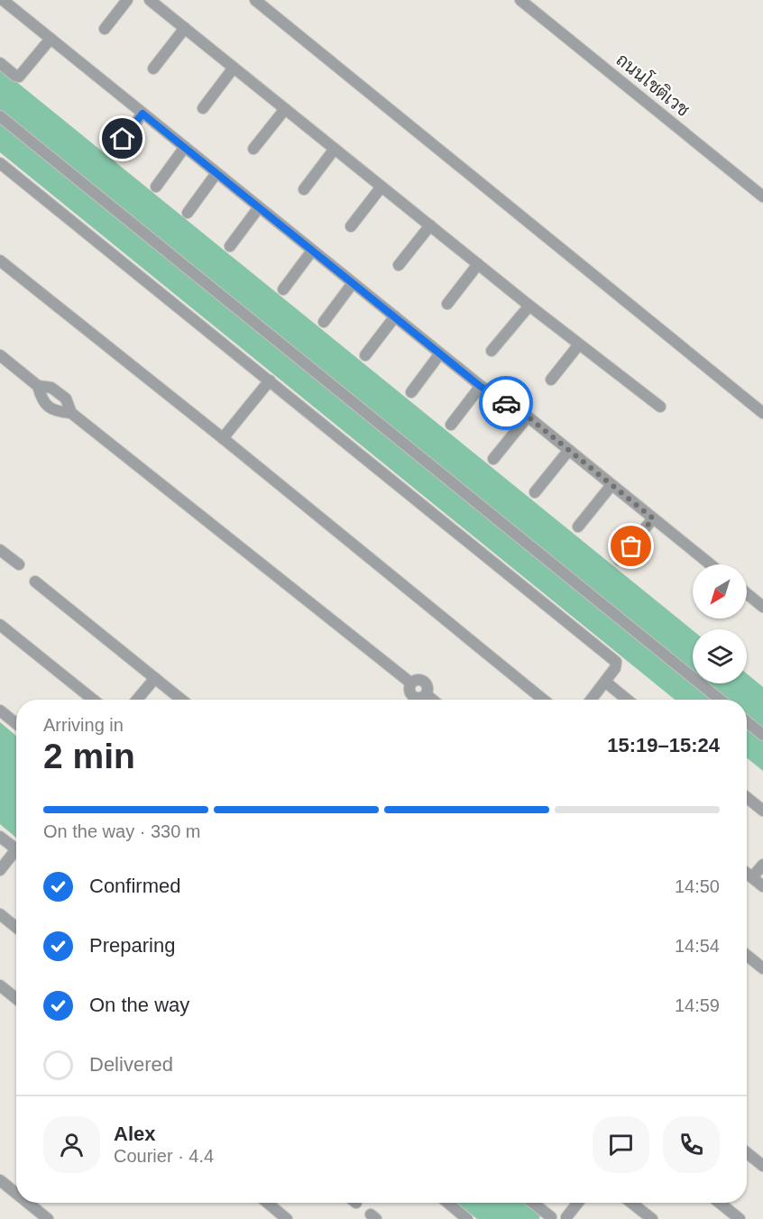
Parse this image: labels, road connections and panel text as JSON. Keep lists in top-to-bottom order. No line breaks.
{"streets":{"street":["ถนนโชติเวช"]},"north":"bottom left","page":{"heading":["2 min","Arriving in","15:19–15:24"],"panel":["Alex","Courier · 4.4"],"bar":"On the way · 330 m","list":[["Confirmed","14:50"],["Preparing","14:54"],["On the way","14:59"],"Delivered"]}}
